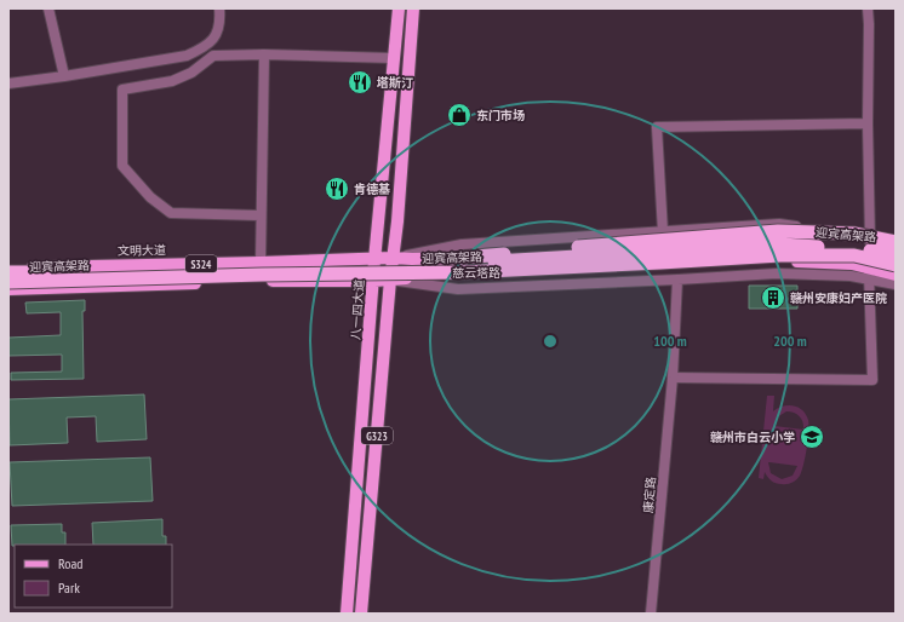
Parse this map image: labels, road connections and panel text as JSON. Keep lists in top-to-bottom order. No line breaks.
{"streets":{"highway":["迎宾高架路"],"main road":["文明大道","S324","慈云塔路","八一四大道","G323"],"street":["康定路"]},"crossings":[["文明大道","慈云塔路"],["文明大道","八一四大道"],["文明大道","G323"],["S324","慈云塔路"],["S324","八一四大道"],["S324","G323"],["慈云塔路","G323"],["慈云塔路","康定路"]],"places":{"restaurant":["塔斯汀","肯德基"],"shop":["东门市场"],"building":["赣州安康妇产医院"],"school or university":["赣州市白云小学"]},"legend":["Road","Park"],"rings":["100 m","200 m"]}
